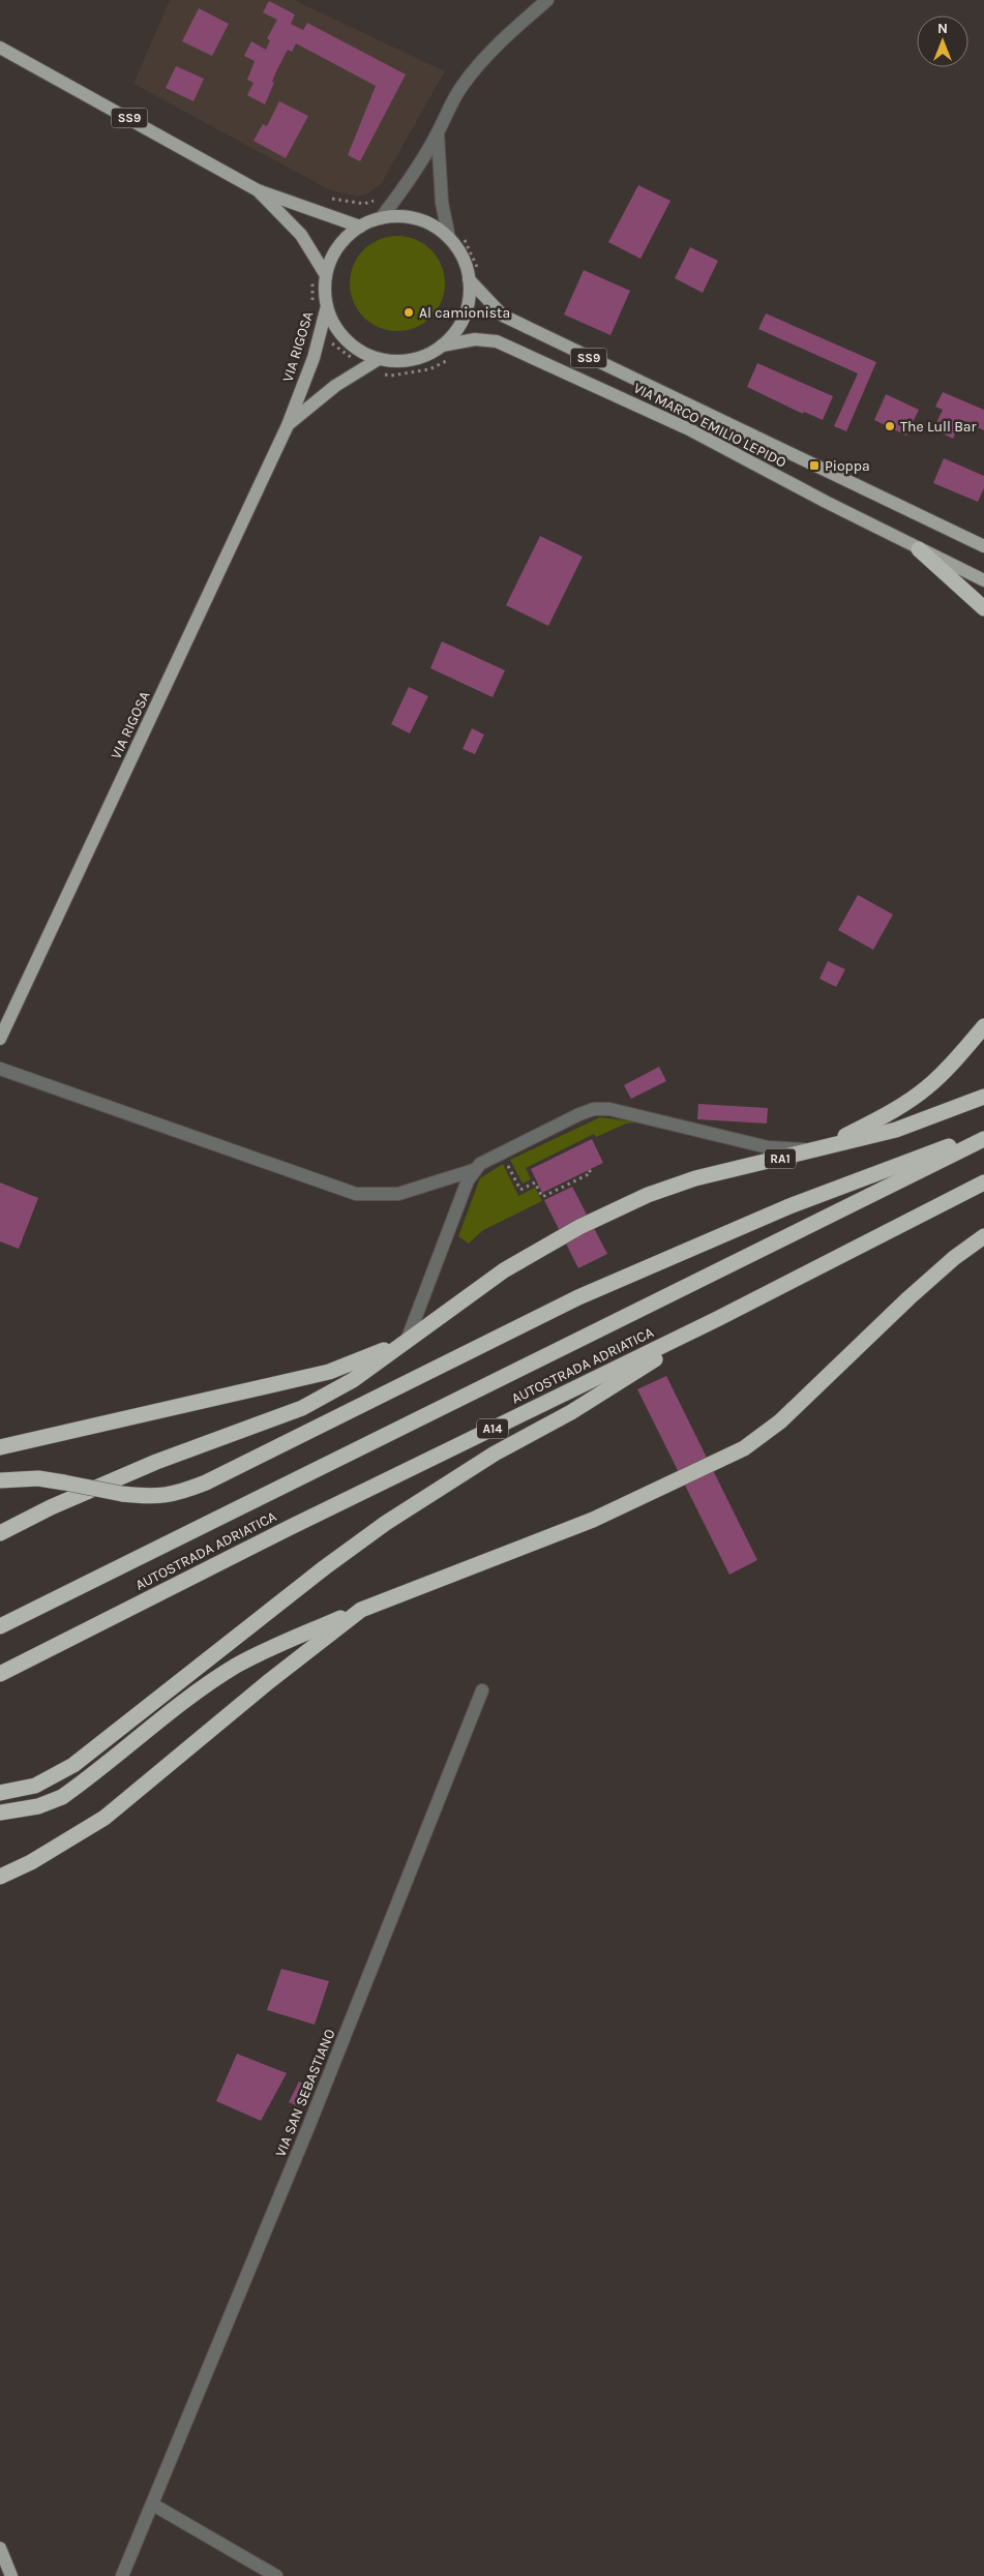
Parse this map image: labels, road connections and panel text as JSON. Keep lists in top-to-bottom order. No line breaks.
{"streets":{"highway":["RA1","AUTOSTRADA ADRIATICA","A14"],"main road":["SS9","VIA RIGOSA","VIA MARCO EMILIO LEPIDO"],"street":["VIA SAN SEBASTIANO"]},"crossings":[["SS9","VIA RIGOSA"],["SS9","VIA MARCO EMILIO LEPIDO"],["VIA RIGOSA","VIA MARCO EMILIO LEPIDO"]],"places":{"other":["Al camionista","The Lull Bar"],"transit":["Pioppa"]},"north":"top"}
